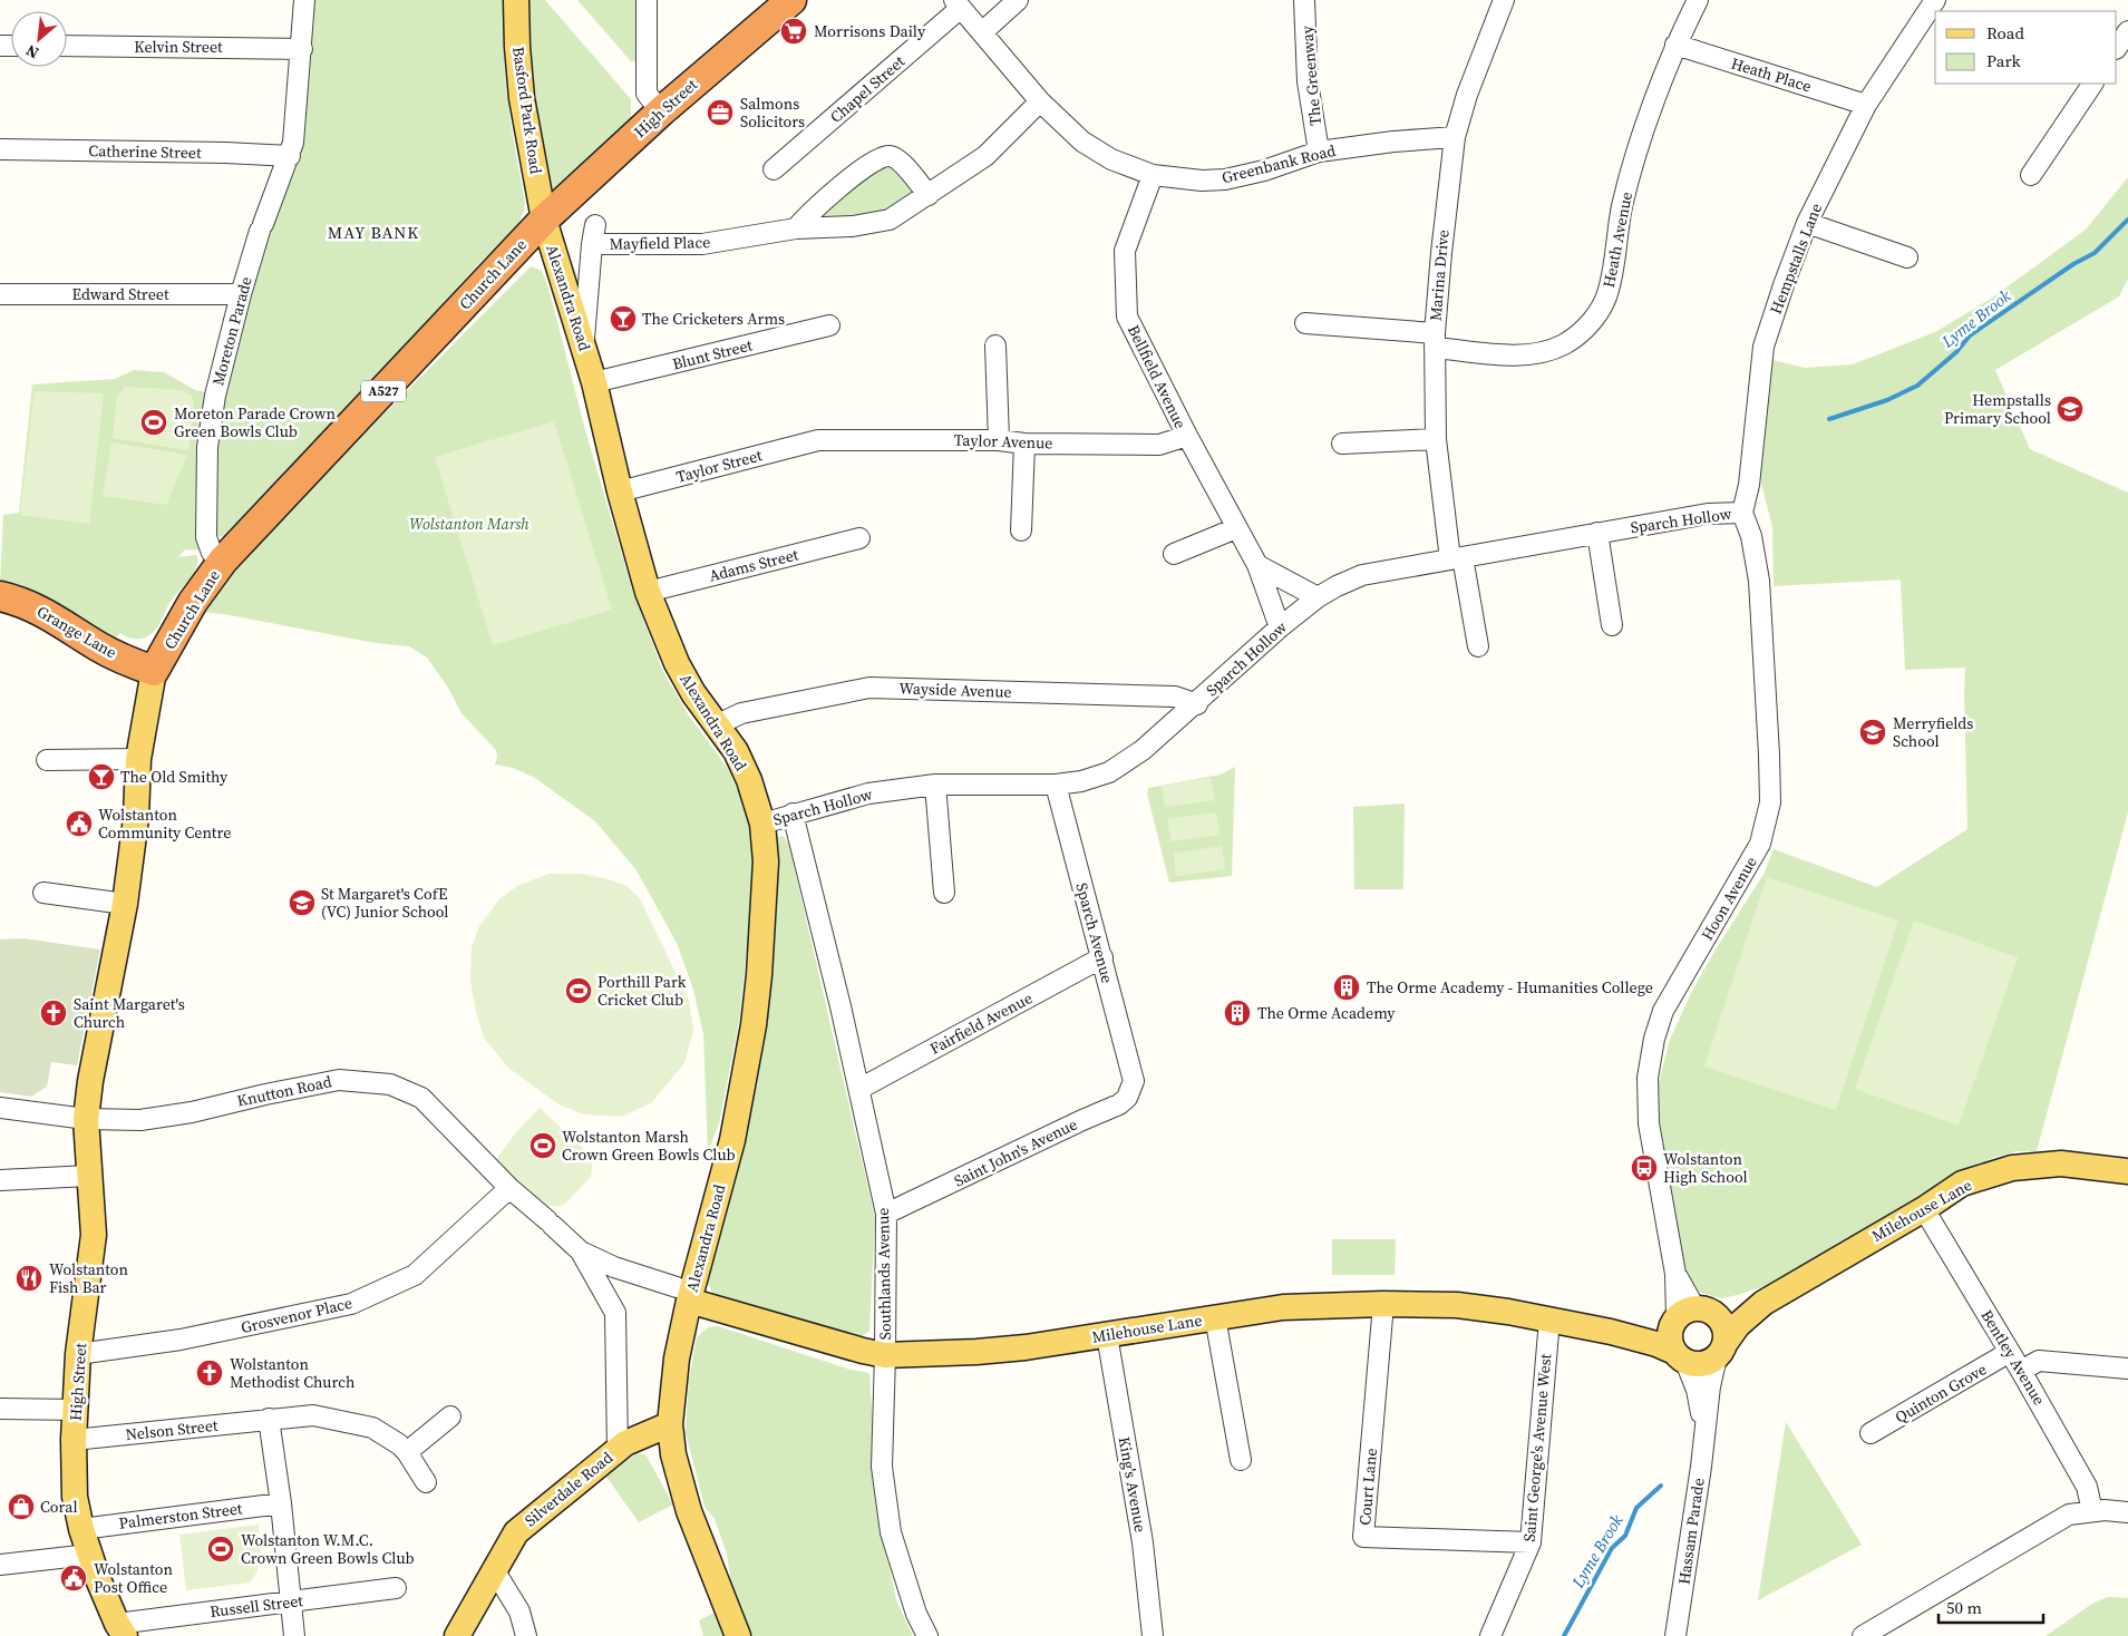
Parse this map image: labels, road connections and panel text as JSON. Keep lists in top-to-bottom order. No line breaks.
{"streets":{"highway":["High Street","Church Lane","A527","Grange Lane"],"main road":["Basford Park Road","Alexandra Road","Milehouse Lane","Silverdale Road"],"street":["Kelvin Street","Heath Place","The Greenway","Chapel Street","Catherine Street","Greenbank Road","Heath Avenue","Mayfield Place","Hempstalls Lane","Marina Drive","Edward Street","Moreton Parade","Blunt Street","Bellfield Avenue","Taylor Avenue","Taylor Street","Sparch Hollow","Adams Street","Wayside Avenue","Hoon Avenue","Sparch Avenue","Fairfield Avenue","Knutton Road","Saint John's Avenue","Southlands Avenue","Grosvenor Place","Bentley Avenue","Quinton Grove","Nelson Street","Saint George's Avenue West","King's Avenue","Court Lane","Palmerston Street","Hassam Parade","Russell Street"]},"crossings":[["Kelvin Street","Moreton Parade"],["Heath Place","Heath Avenue"],["Heath Place","Hempstalls Lane"],["The Greenway","Greenbank Road"],["Chapel Street","Greenbank Road"],["High Street","Basford Park Road"],["High Street","Church Lane"],["High Street","Alexandra Road"],["High Street","Knutton Road"],["High Street","Grosvenor Place"],["High Street","Nelson Street"],["High Street","Palmerston Street"],["High Street","Russell Street"],["Basford Park Road","Church Lane"],["Basford Park Road","Alexandra Road"],["Catherine Street","Moreton Parade"],["Greenbank Road","Mayfield Place"],["Greenbank Road","Marina Drive"],["Greenbank Road","Bellfield Avenue"],["Heath Avenue","Marina Drive"],["Mayfield Place","Alexandra Road"],["Hempstalls Lane","Sparch Hollow"],["Hempstalls Lane","Hoon Avenue"],["Church Lane","Alexandra Road"],["Church Lane","Moreton Parade"],["Church Lane","Grange Lane"],["Church Lane","Knutton Road"],["Marina Drive","Sparch Hollow"],["Edward Street","Moreton Parade"],["Alexandra Road","Blunt Street"],["Alexandra Road","Taylor Street"],["Alexandra Road","Sparch Hollow"],["Alexandra Road","Adams Street"],["Alexandra Road","Wayside Avenue"],["Alexandra Road","Milehouse Lane"],["Alexandra Road","Silverdale Road"],["Bellfield Avenue","Taylor Avenue"],["Bellfield Avenue","Sparch Hollow"],["Taylor Avenue","Taylor Street"],["Sparch Hollow","Wayside Avenue"],["Sparch Hollow","Hoon Avenue"],["Sparch Hollow","Sparch Avenue"],["Sparch Hollow","Southlands Avenue"],["Hoon Avenue","Milehouse Lane"],["Hoon Avenue","Hassam Parade"],["Sparch Avenue","Fairfield Avenue"],["Sparch Avenue","Saint John's Avenue"],["Fairfield Avenue","Southlands Avenue"],["Knutton Road","Grosvenor Place"],["Saint John's Avenue","Southlands Avenue"],["Milehouse Lane","Southlands Avenue"],["Milehouse Lane","Bentley Avenue"],["Milehouse Lane","Saint George's Avenue West"],["Milehouse Lane","King's Avenue"],["Milehouse Lane","Court Lane"],["Milehouse Lane","Hassam Parade"],["Bentley Avenue","Quinton Grove"],["Saint George's Avenue West","Court Lane"]],"districts":["MAY BANK"],"water":["Lyme Brook"],"parks":["Wolstanton Marsh"],"places":{"supermarket":["Morrisons Daily"],"office":["Salmons Solicitors"],"bar":["The Cricketers Arms","The Old Smithy"],"school or university":["Hempstalls Primary School","Merryfields School","St Margaret's CofE (VC) Junior School"],"sports":["Moreton Parade Crown Green Bowls Club","Porthill Park Cricket Club","Wolstanton Marsh Crown Green Bowls Club","Wolstanton W.M.C. Crown Green Bowls Club"],"public building":["Wolstanton Community Centre","Wolstanton Post Office"],"building":["The Orme Academy - Humanities College","The Orme Academy"],"church":["Saint Margaret's Church","Wolstanton Methodist Church"],"bus stop":["Wolstanton High School"],"restaurant":["Wolstanton Fish Bar"],"shop":["Coral"]},"legend":["Road","Park"],"scale_bar":"50 m","north":"bottom left"}
